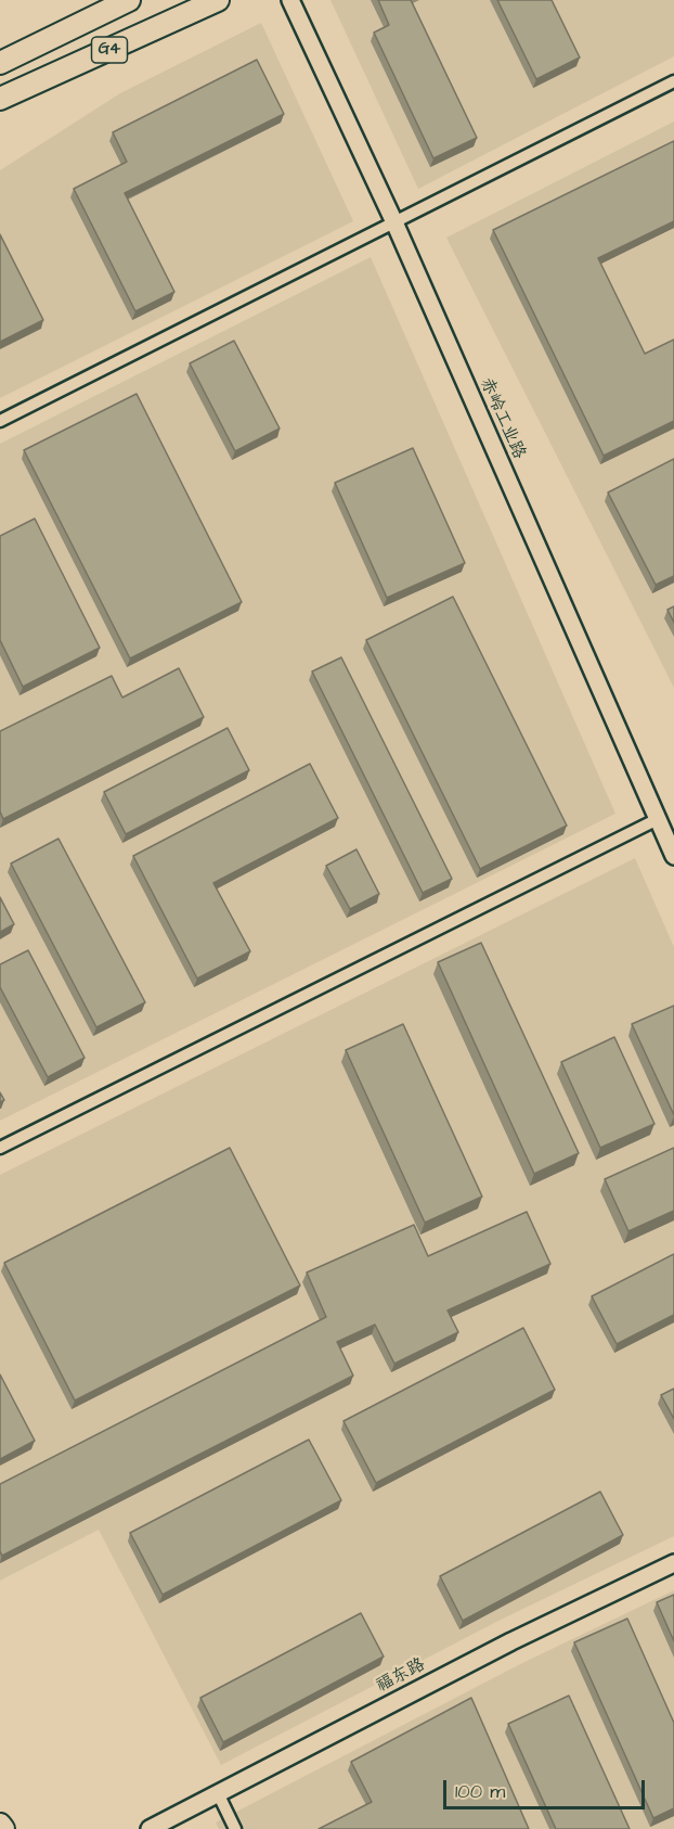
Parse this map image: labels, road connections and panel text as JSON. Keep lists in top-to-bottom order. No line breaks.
{"streets":{"highway":["G4"],"street":["赤岭工业路","福东路"]},"scale_bar":"100 m"}
